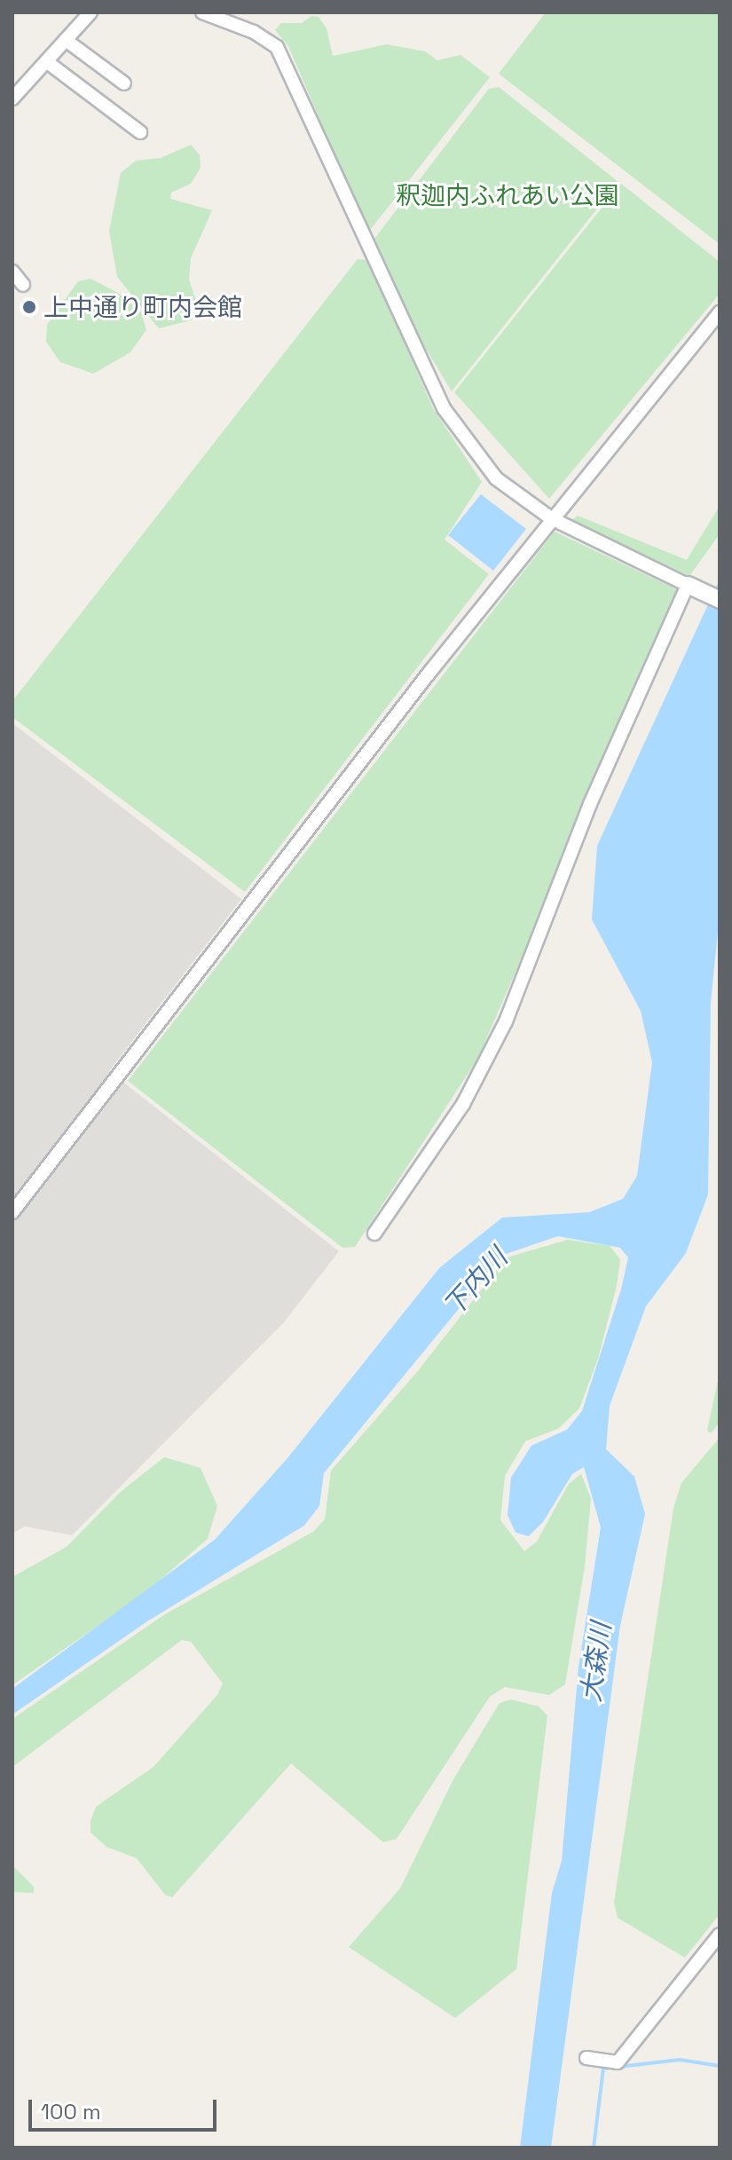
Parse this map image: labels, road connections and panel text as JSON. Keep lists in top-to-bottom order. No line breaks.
{"water":["下内川","大森川"],"parks":["釈迦内ふれあい公園"],"places":["上中通り町内会館"],"scale_bar":"100 m"}
